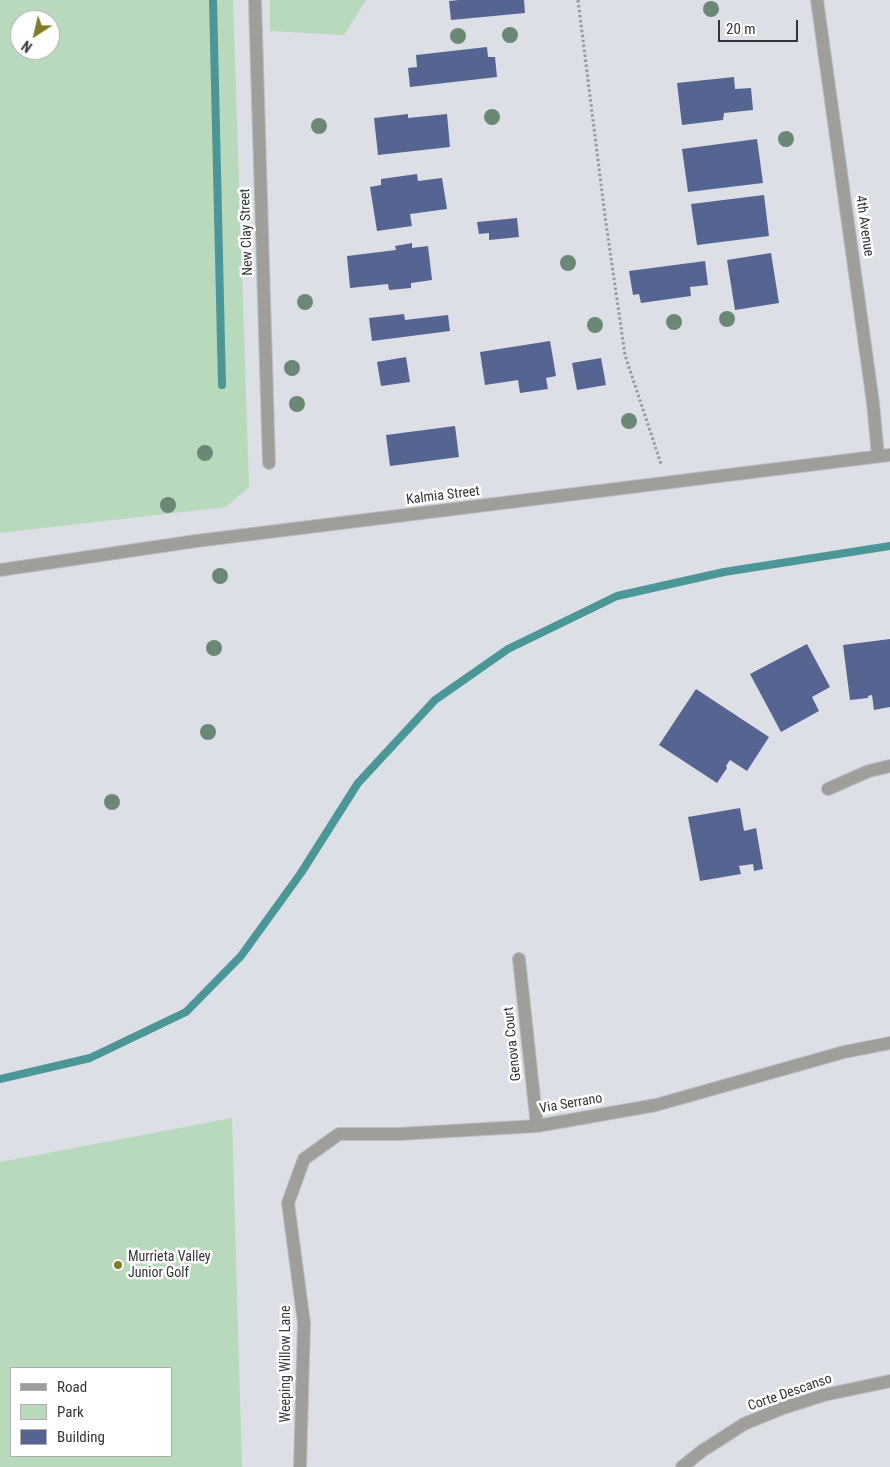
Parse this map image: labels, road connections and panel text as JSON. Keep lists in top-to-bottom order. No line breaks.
{"streets":{"street":["4th Avenue","New Clay Street","Kalmia Street","Genova Court","Via Serrano","Weeping Willow Lane","Corte Descanso"]},"crossings":[["4th Avenue","Kalmia Street"],["Genova Court","Via Serrano"],["Via Serrano","Weeping Willow Lane"]],"places":["Murrieta Valley Junior Golf"],"legend":["Road","Park","Building"],"scale_bar":"20 m","north":"bottom left"}
